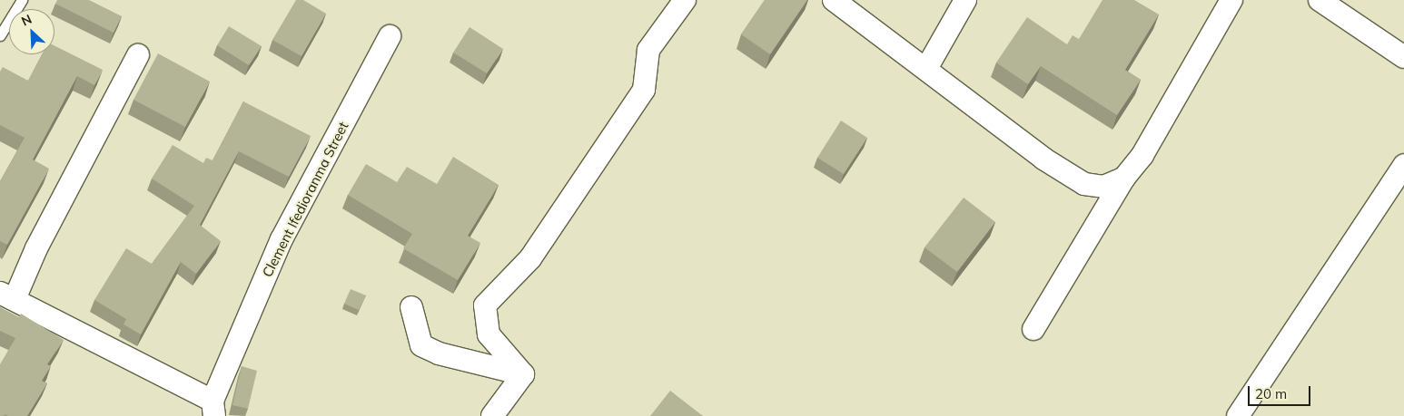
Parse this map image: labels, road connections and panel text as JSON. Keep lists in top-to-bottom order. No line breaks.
{"streets":{"street":["Clement Ifedioranma Street"]},"scale_bar":"20 m","north":"top left"}
